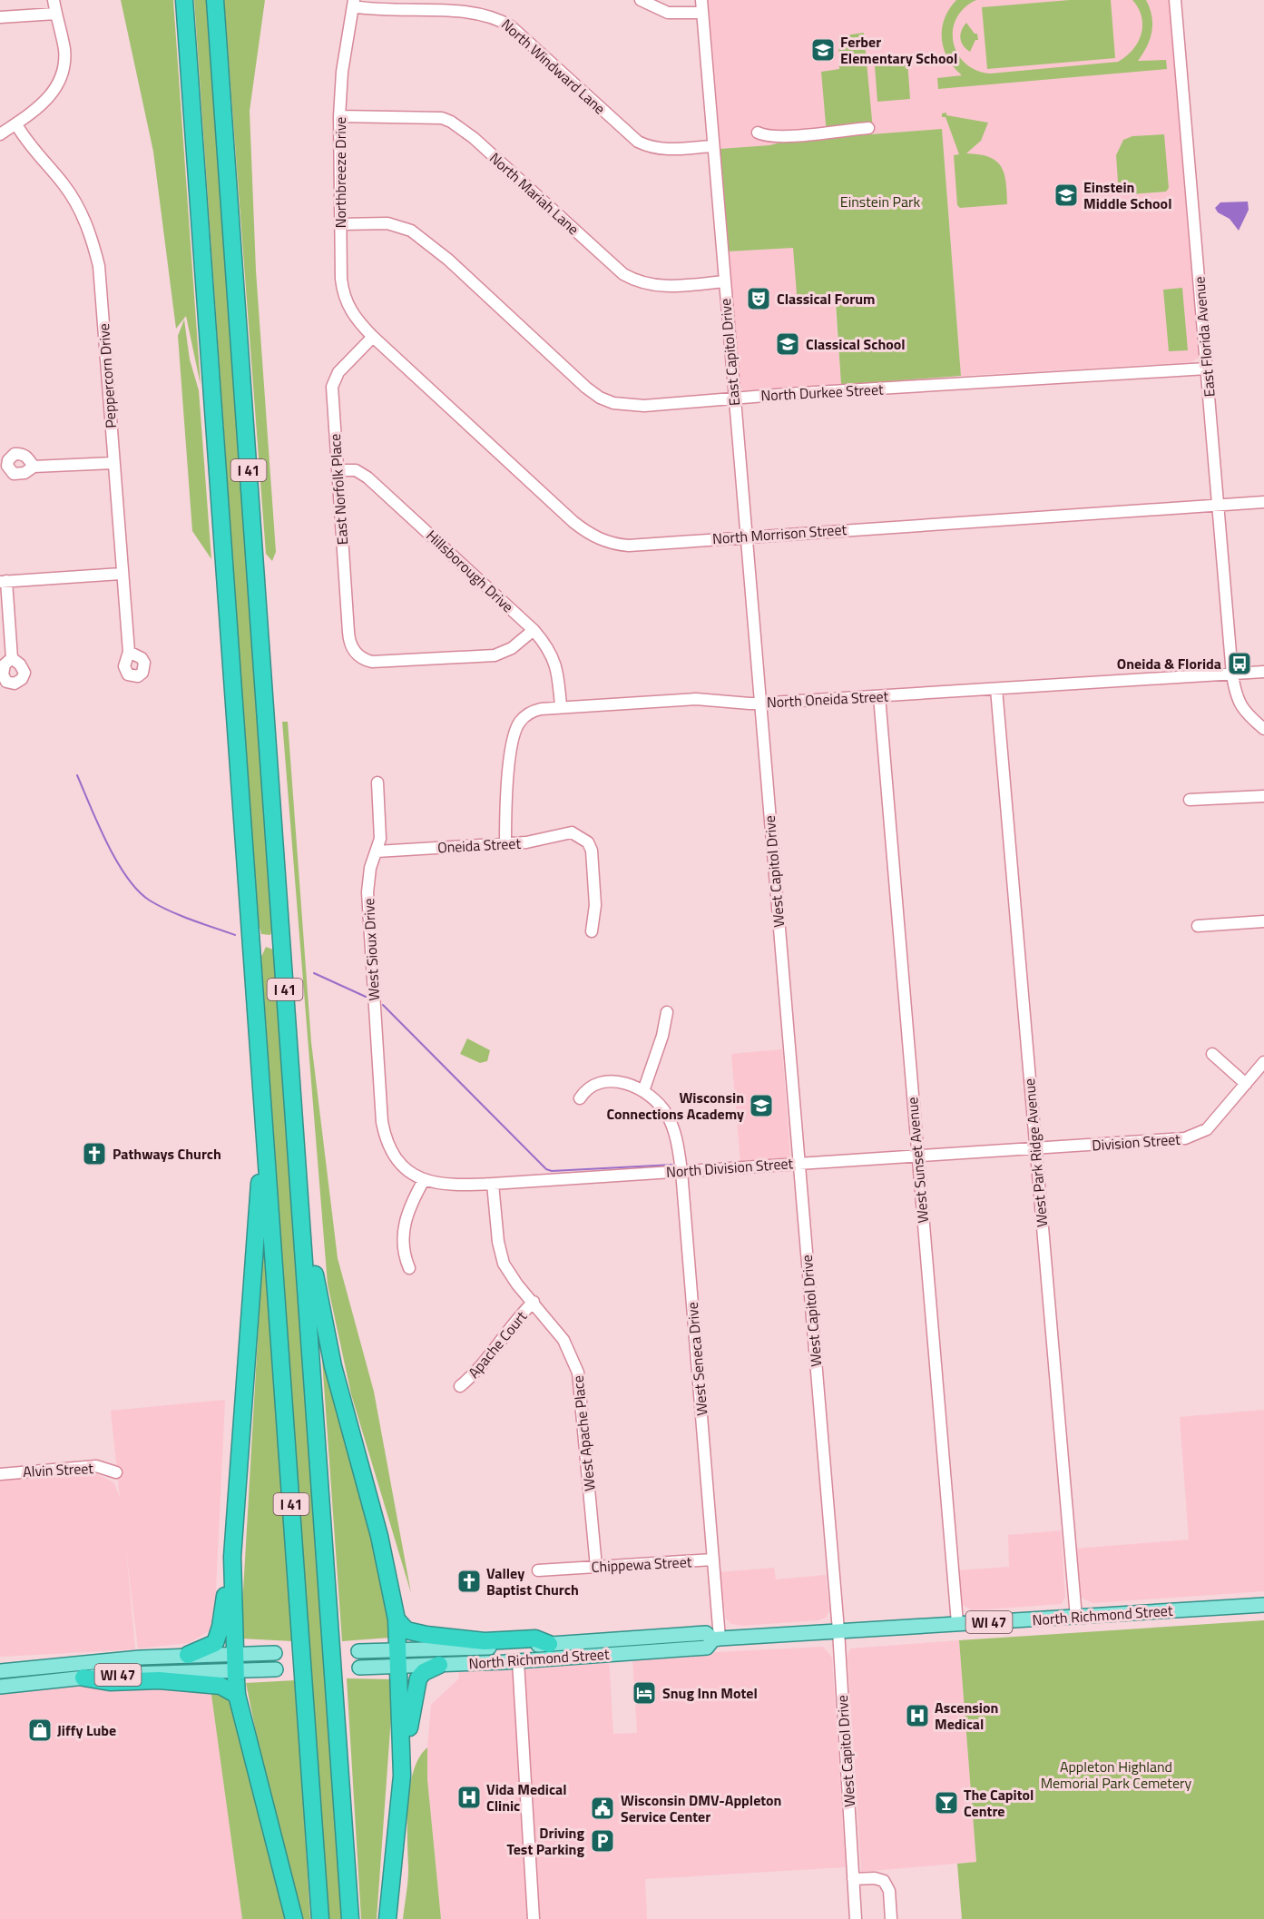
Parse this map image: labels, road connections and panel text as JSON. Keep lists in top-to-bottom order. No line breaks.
{"streets":{"highway":["I 41"],"main road":["North Richmond Street","WI 47"],"street":["North Windward Lane","Northbreeze Drive","North Mariah Lane","East Florida Avenue","East Capitol Drive","Peppercorn Drive","North Durkee Street","East Norfolk Place","North Morrison Street","Hillsborough Drive","North Oneida Street","Oneida Street","West Capitol Drive","West Sioux Drive","Division Street","West Park Ridge Avenue","West Sunset Avenue","North Division Street","Apache Court","West Seneca Drive","West Apache Place","Alvin Street","Chippewa Street"]},"crossings":[["North Windward Lane","Northbreeze Drive"],["North Windward Lane","East Capitol Drive"],["Northbreeze Drive","North Mariah Lane"],["Northbreeze Drive","North Durkee Street"],["Northbreeze Drive","East Norfolk Place"],["Northbreeze Drive","North Morrison Street"],["North Mariah Lane","East Capitol Drive"],["East Florida Avenue","North Durkee Street"],["East Florida Avenue","North Morrison Street"],["East Florida Avenue","North Oneida Street"],["East Capitol Drive","North Durkee Street"],["East Capitol Drive","North Morrison Street"],["East Capitol Drive","North Oneida Street"],["East Capitol Drive","West Capitol Drive"],["East Norfolk Place","North Morrison Street"],["East Norfolk Place","Hillsborough Drive"],["Hillsborough Drive","North Oneida Street"],["North Oneida Street","Oneida Street"],["North Oneida Street","West Capitol Drive"],["North Oneida Street","West Park Ridge Avenue"],["North Oneida Street","West Sunset Avenue"],["Oneida Street","West Sioux Drive"],["West Capitol Drive","North Division Street"],["West Capitol Drive","North Richmond Street"],["West Sioux Drive","North Division Street"],["Division Street","West Park Ridge Avenue"],["Division Street","North Division Street"],["West Park Ridge Avenue","North Division Street"],["West Park Ridge Avenue","North Richmond Street"],["West Sunset Avenue","North Division Street"],["West Sunset Avenue","North Richmond Street"],["North Division Street","West Seneca Drive"],["North Division Street","West Apache Place"],["Apache Court","West Apache Place"],["West Seneca Drive","Chippewa Street"],["West Seneca Drive","North Richmond Street"],["West Apache Place","Chippewa Street"]],"parks":["Einstein Park","Appleton Highland Memorial Park Cemetery"],"places":{"school or university":["Ferber Elementary School","Einstein Middle School","Classical School","Wisconsin Connections Academy"],"theatre":["Classical Forum"],"bus stop":["Oneida & Florida"],"church":["Pathways Church","Valley Baptist Church"],"hotel":["Snug Inn Motel"],"hospital":["Ascension Medical","Vida Medical Clinic"],"shop":["Jiffy Lube"],"bar":["The Capitol Centre"],"public building":["Wisconsin DMV-Appleton Service Center"],"parking":["Driving Test Parking"]}}
